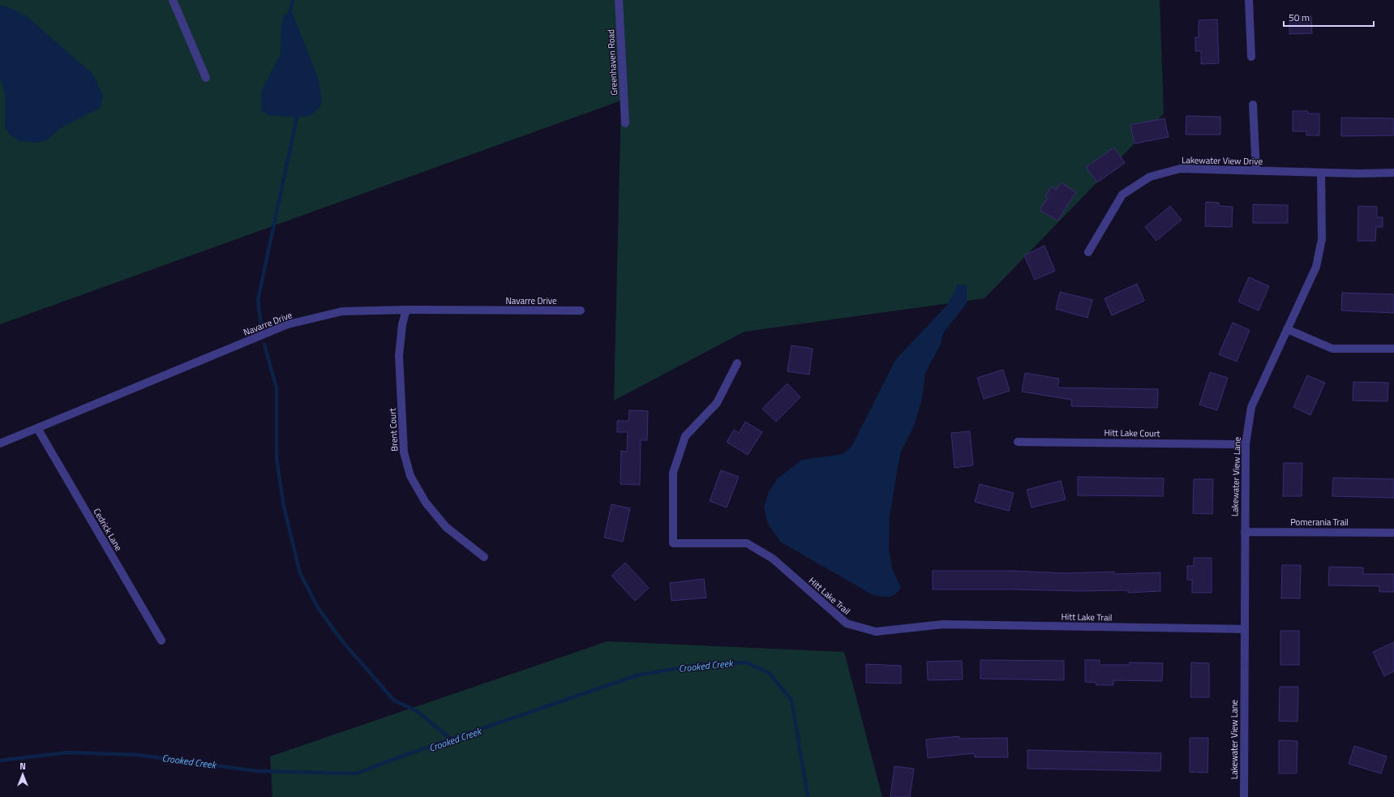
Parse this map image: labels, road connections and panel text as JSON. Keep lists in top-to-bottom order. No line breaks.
{"streets":{"street":["Greenhaven Road","Lakewater View Drive","Navarre Drive","Brent Court","Hitt Lake Court","Lakewater View Lane","Pomerania Trail","Cedrick Lane","Hitt Lake Trail"]},"crossings":[["Lakewater View Drive","Lakewater View Lane"],["Navarre Drive","Brent Court"],["Navarre Drive","Cedrick Lane"],["Hitt Lake Court","Lakewater View Lane"],["Lakewater View Lane","Pomerania Trail"],["Lakewater View Lane","Hitt Lake Trail"]],"water":["Crooked Creek"],"scale_bar":"50 m","north":"top"}
